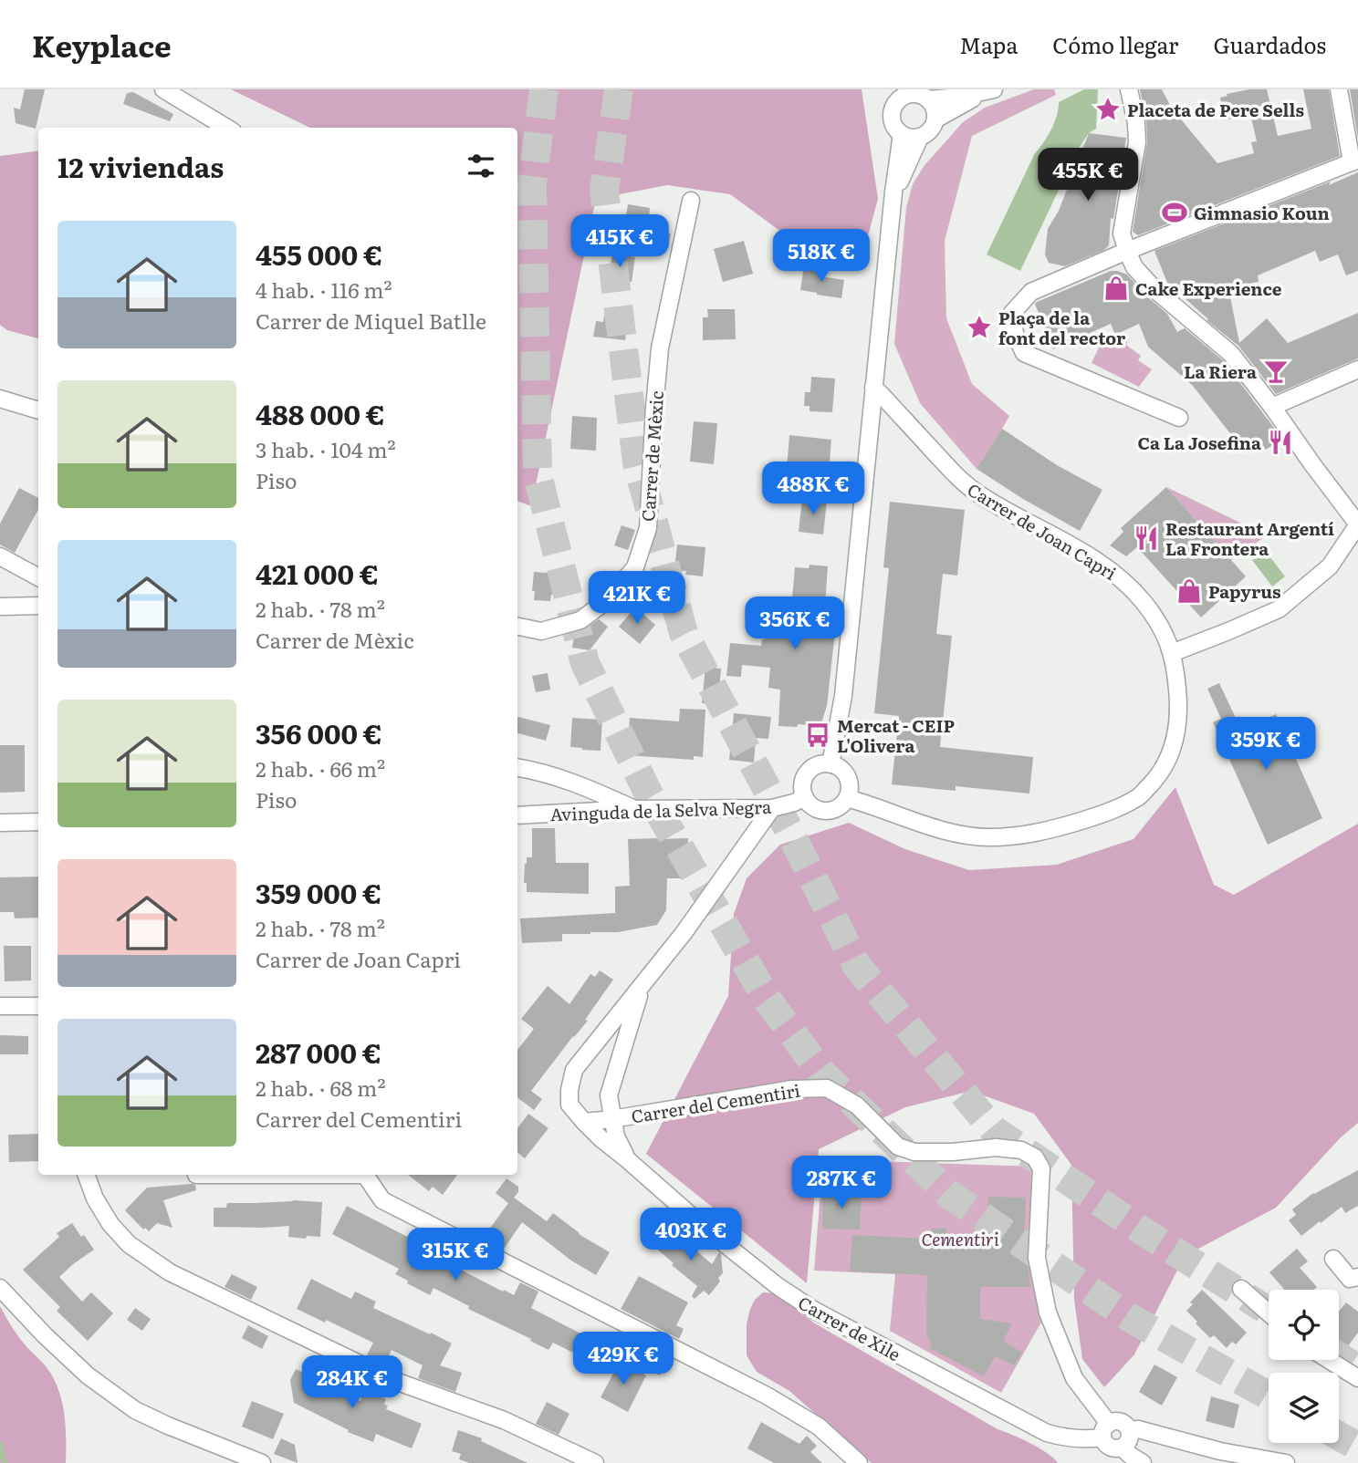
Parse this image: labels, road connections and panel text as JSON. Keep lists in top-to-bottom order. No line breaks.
{"streets":{"street":["Carrer de Mèxic","Carrer de Joan Capri","Avinguda de la Selva Negra","Carrer del Cementiri","Carrer de Xile"]},"crossings":[["Carrer de Joan Capri","Avinguda de la Selva Negra"],["Avinguda de la Selva Negra","Carrer de Xile"],["Carrer del Cementiri","Carrer de Xile"]],"parks":["Cementiri"],"places":{"place":["Placeta de Pere Sells","Plaça de la font del rector"],"sports":["Gimnasio Koun"],"shop":["Cake Experience","Papyrus"],"bar":["La Riera"],"restaurant":["Ca La Josefina","Restaurant Argentí La Frontera"],"bus stop":["Mercat - CEIP L'Olivera"]},"page":{"header":"Keyplace","nav":["Mapa","Cómo llegar","Guardados"],"heading":"12 viviendas","price":["455K €","415K €","518K €","488K €","421K €","356K €","359K €","287K €","403K €","315K €","429K €","284K €"],"list":[{"name":"455 000 €","note":"4 hab. · 116 m² · Carrer de Miquel Batlle"},{"name":"488 000 €","note":"3 hab. · 104 m² · Piso"},{"name":"421 000 €","note":"2 hab. · 78 m² · Carrer de Mèxic"},{"name":"356 000 €","note":"2 hab. · 66 m² · Piso"},{"name":"359 000 €","note":"2 hab. · 78 m² · Carrer de Joan Capri"},{"name":"287 000 €","note":"2 hab. · 68 m² · Carrer del Cementiri"}]}}
